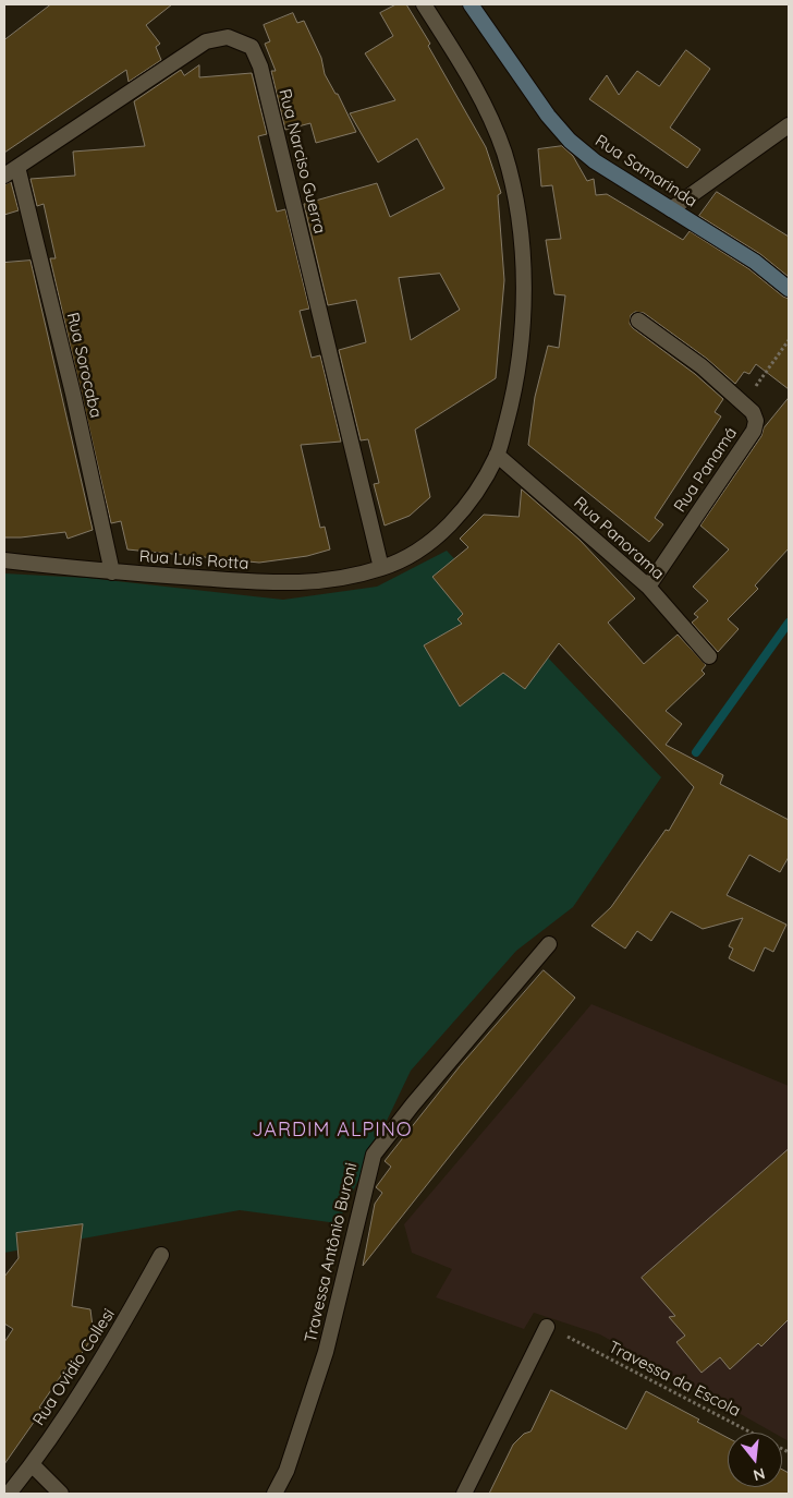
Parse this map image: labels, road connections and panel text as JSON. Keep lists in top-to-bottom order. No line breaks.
{"streets":{"main road":["Rua Samarinda"],"street":["Rua Narciso Guerra","Rua Sorocaba","Rua Panamá","Rua Panorama","Rua Luis Rotta","Travessa Antônio Buroni","Rua Ovidio Collesi"],"path":["Travessa da Escola"]},"crossings":[["Rua Narciso Guerra","Rua Sorocaba"],["Rua Narciso Guerra","Rua Luis Rotta"],["Rua Sorocaba","Rua Luis Rotta"],["Rua Panamá","Rua Panorama"],["Rua Panorama","Rua Luis Rotta"]],"districts":["JARDIM ALPINO"],"north":"bottom"}
